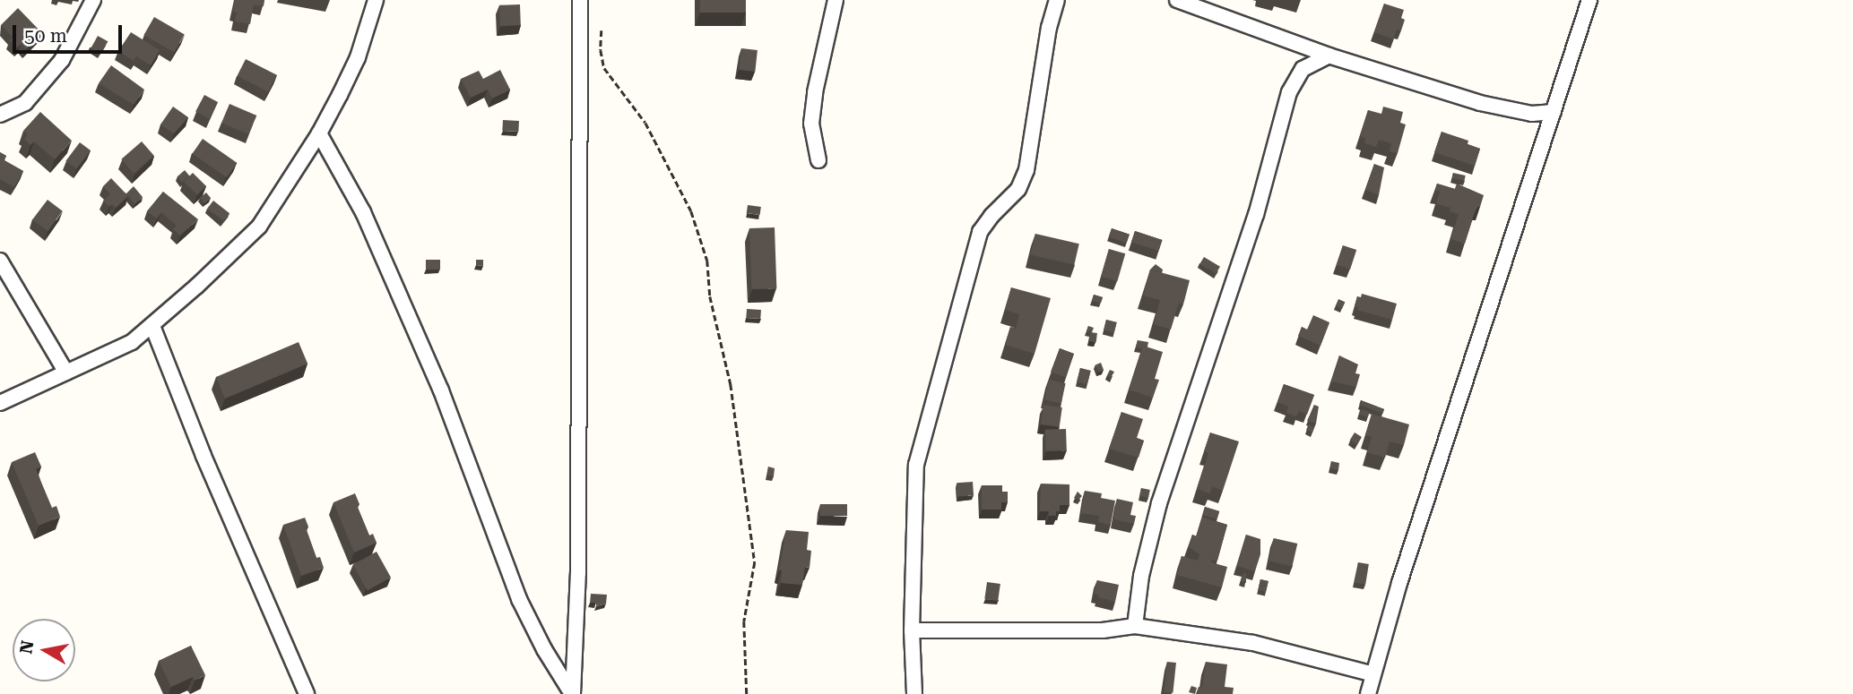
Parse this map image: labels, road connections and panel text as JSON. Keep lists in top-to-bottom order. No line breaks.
{"scale_bar":"50 m","north":"left"}
